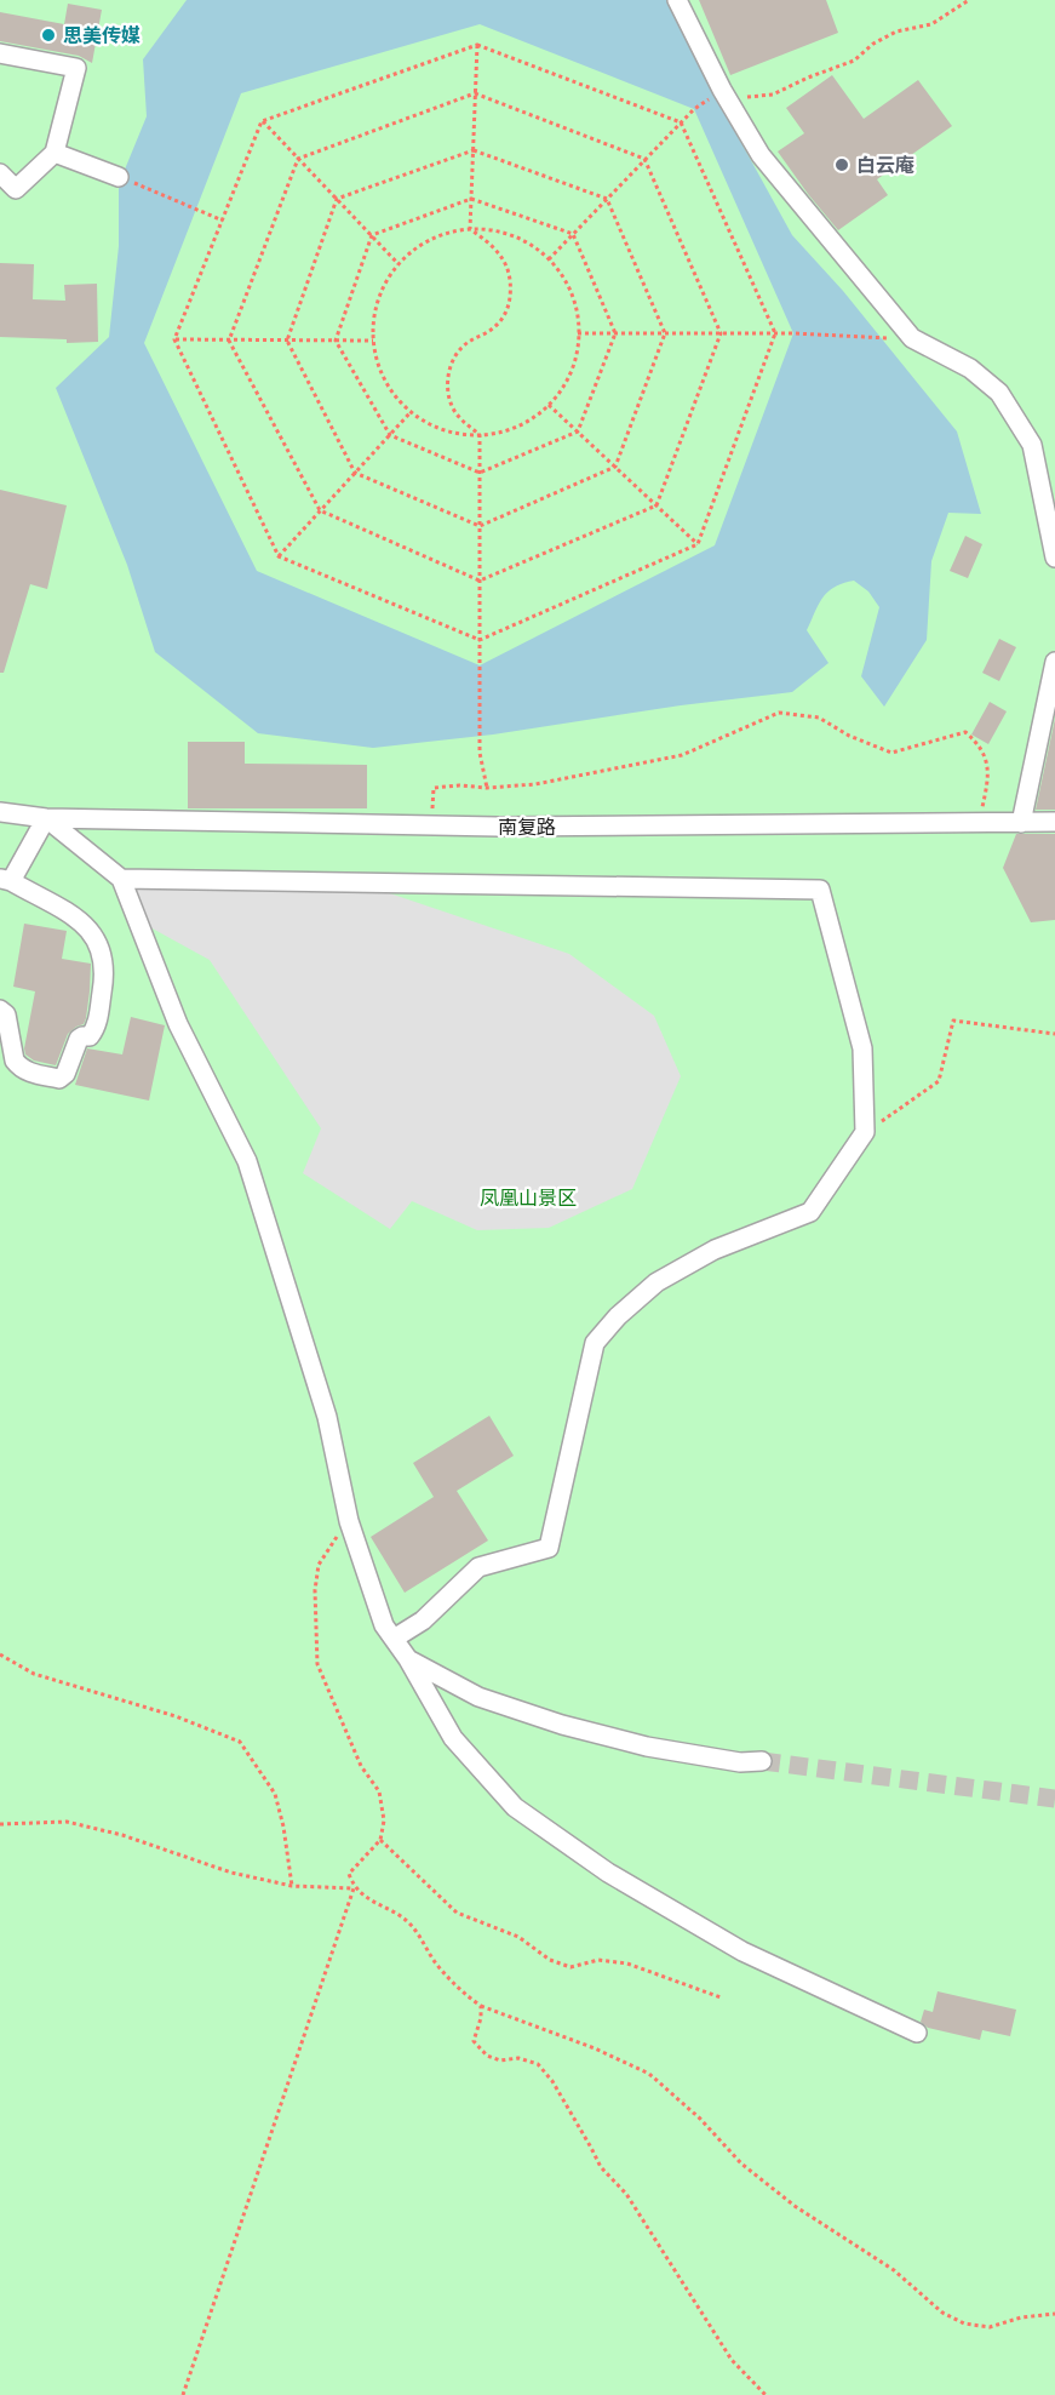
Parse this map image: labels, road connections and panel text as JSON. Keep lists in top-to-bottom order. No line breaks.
{"streets":{"street":["南复路"]},"parks":["凤凰山景区"],"places":["思美传媒","白云庵"]}
